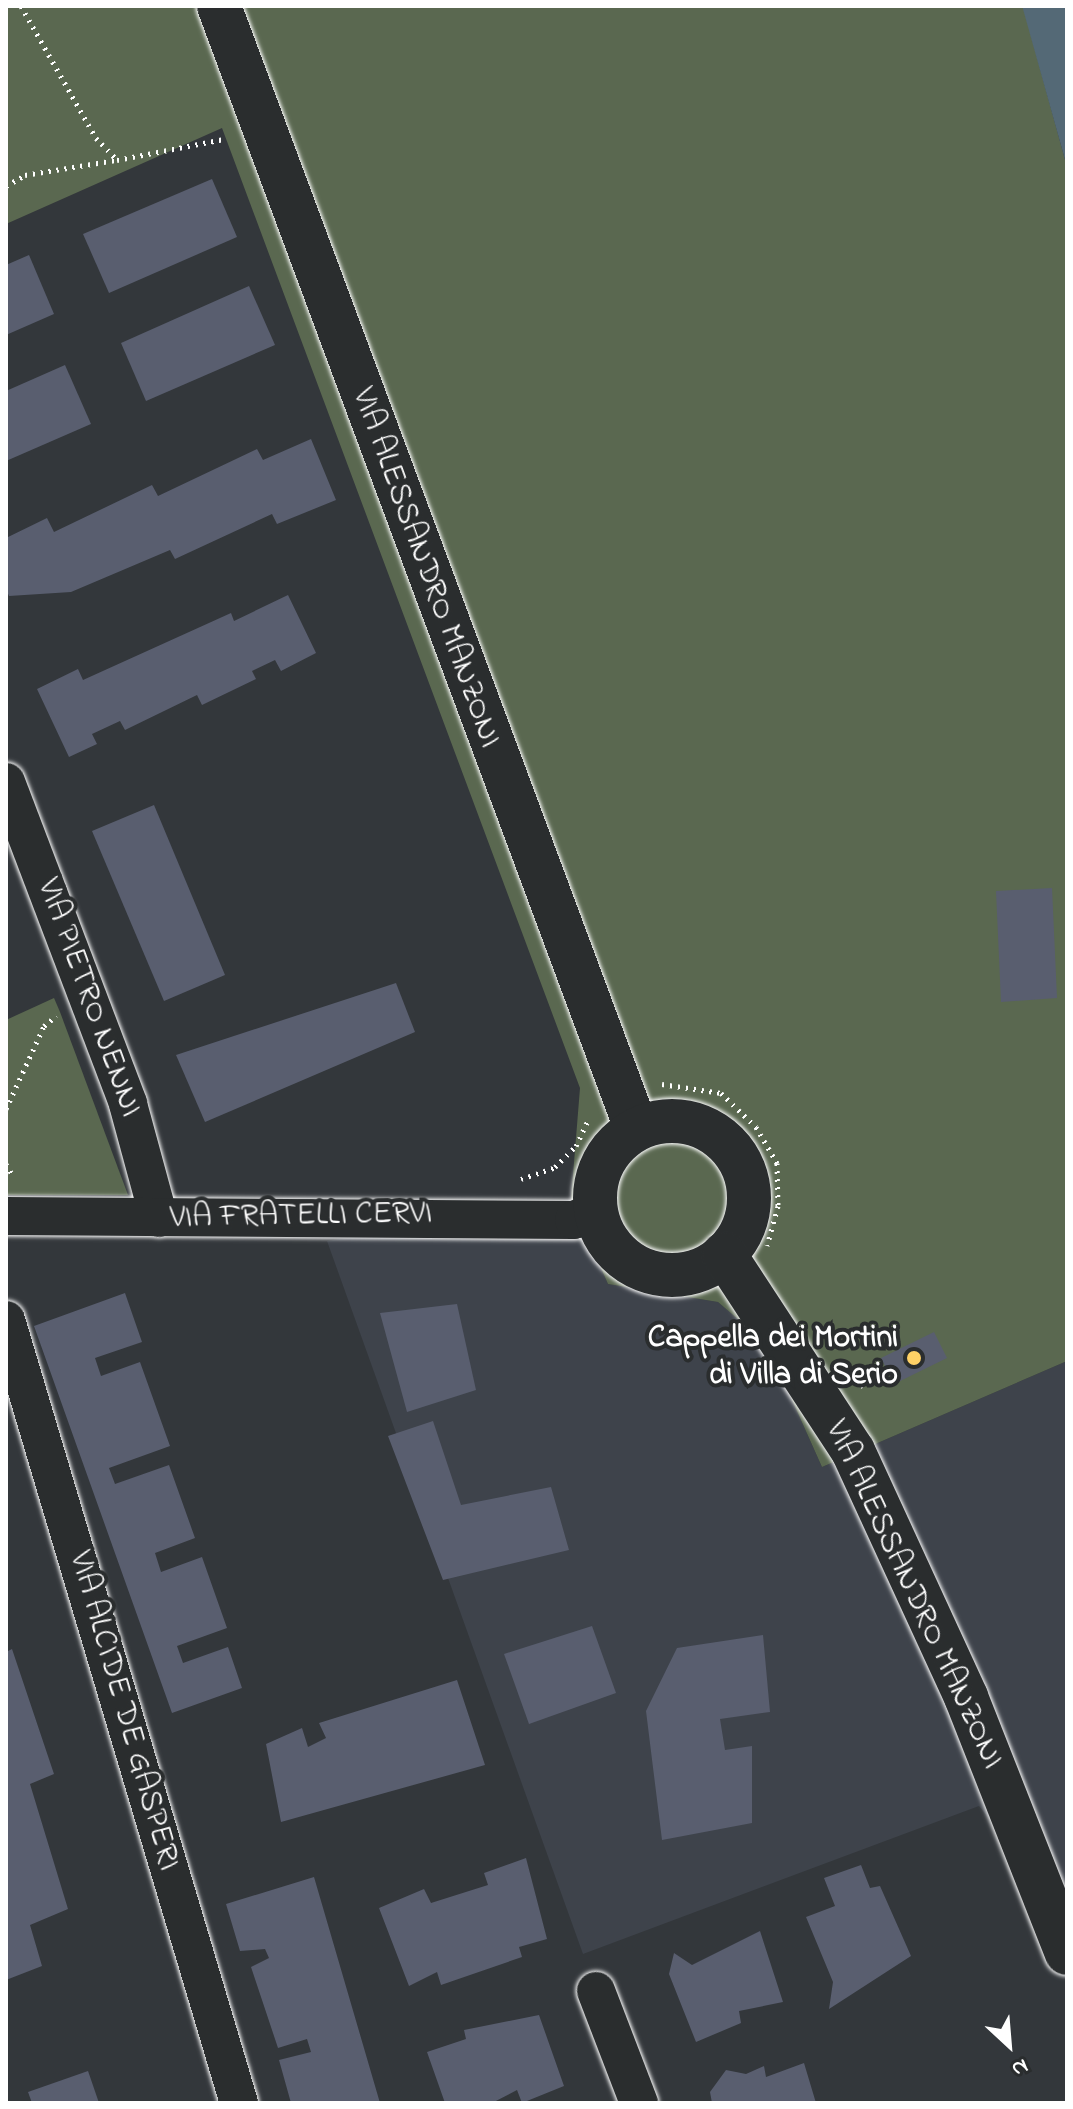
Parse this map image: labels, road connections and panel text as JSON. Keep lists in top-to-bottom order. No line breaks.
{"streets":{"street":["VIA ALESSANDRO MANZONI","VIA PIETRO NENNI","VIA FRATELLI CERVI","VIA ALCIDE DE GASPERI"]},"crossings":[["VIA ALESSANDRO MANZONI","VIA FRATELLI CERVI"],["VIA PIETRO NENNI","VIA FRATELLI CERVI"]],"places":["Cappella dei Mortini di Villa di Serio"],"north":"bottom right"}
